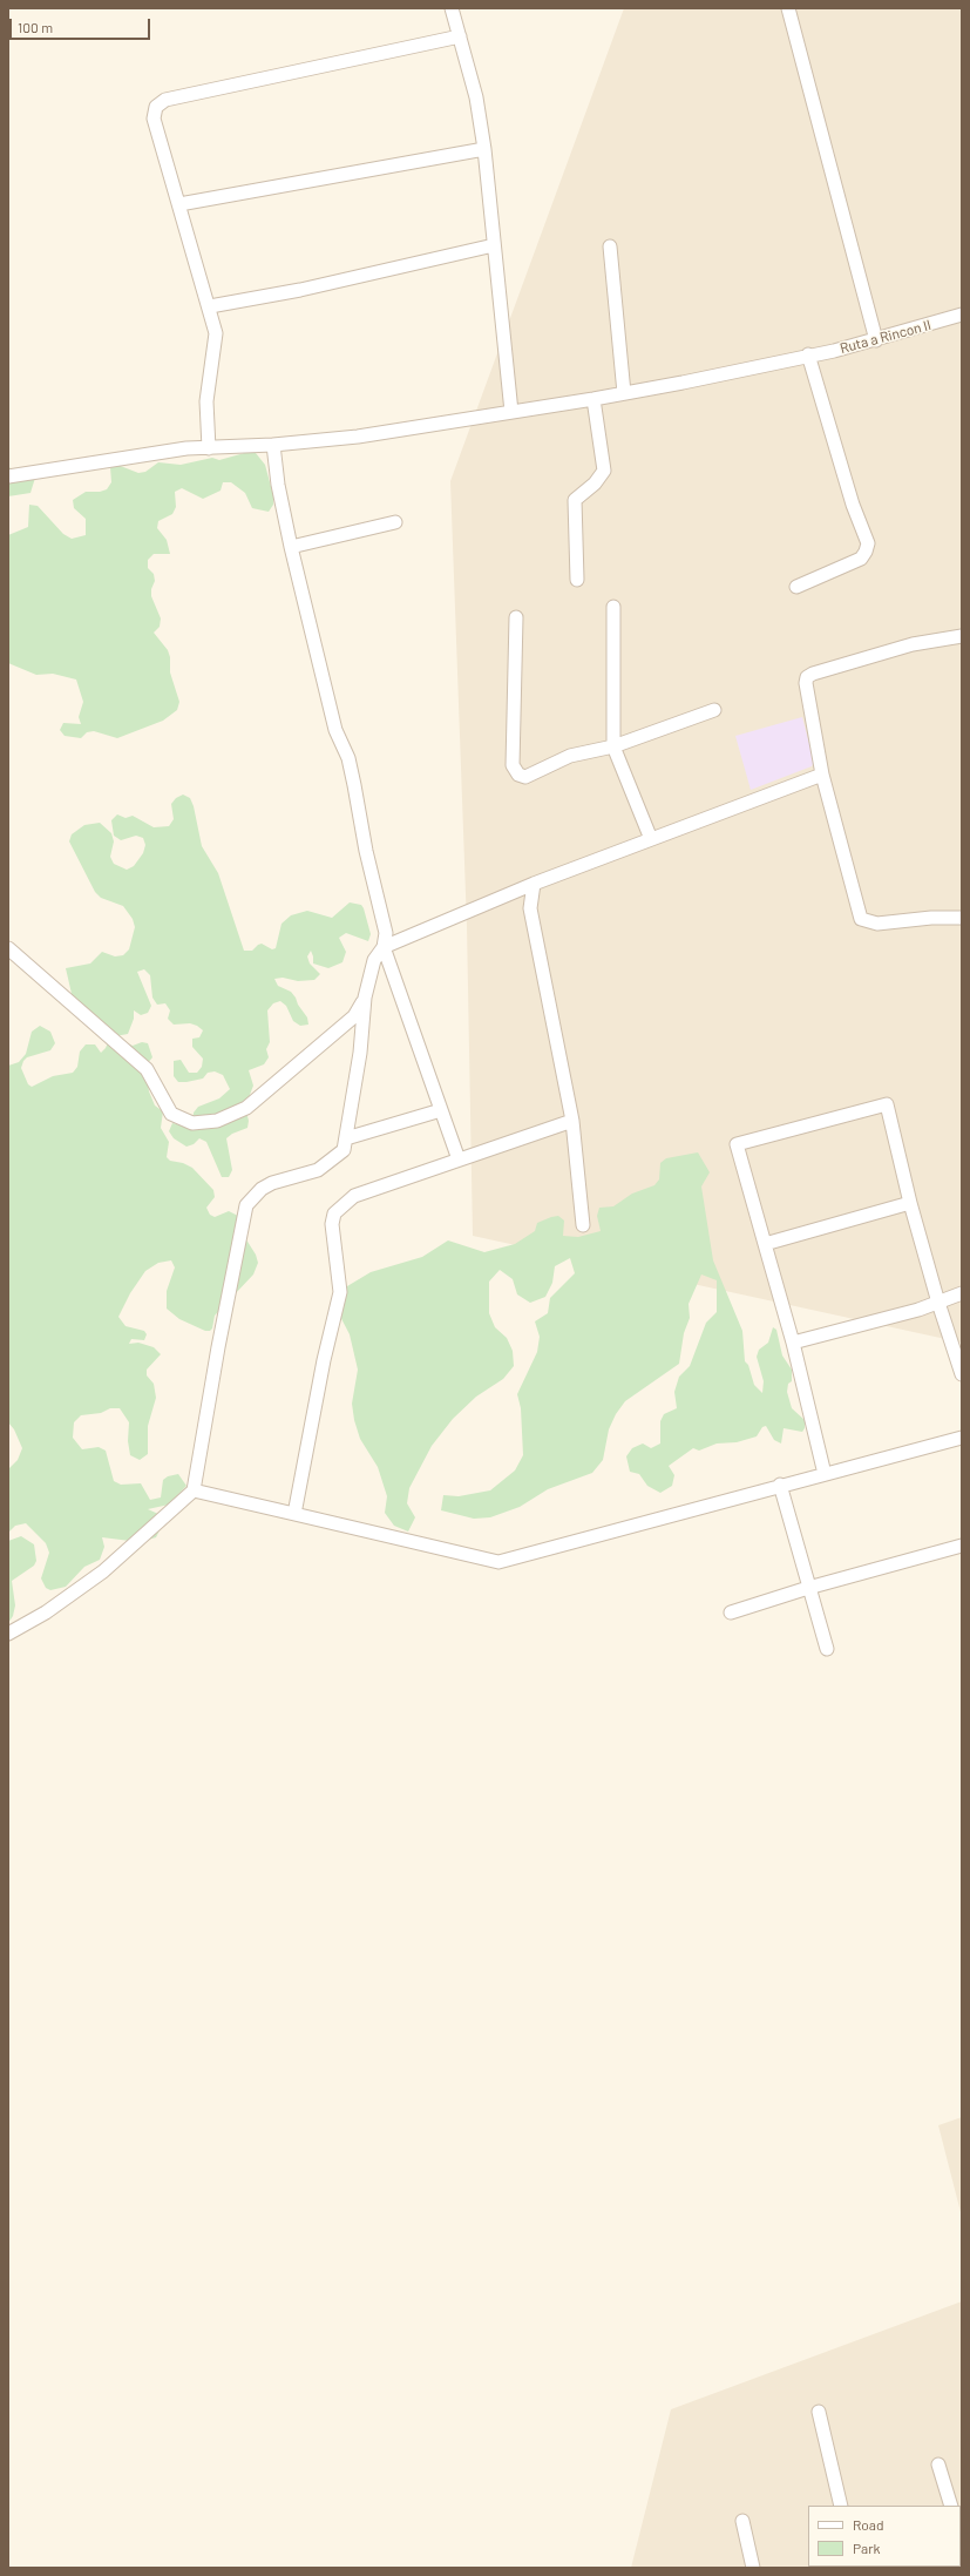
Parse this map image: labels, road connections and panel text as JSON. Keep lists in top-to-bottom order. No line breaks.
{"streets":{"street":["Ruta a Rincon II"]},"legend":["Road","Park"],"scale_bar":"100 m"}
